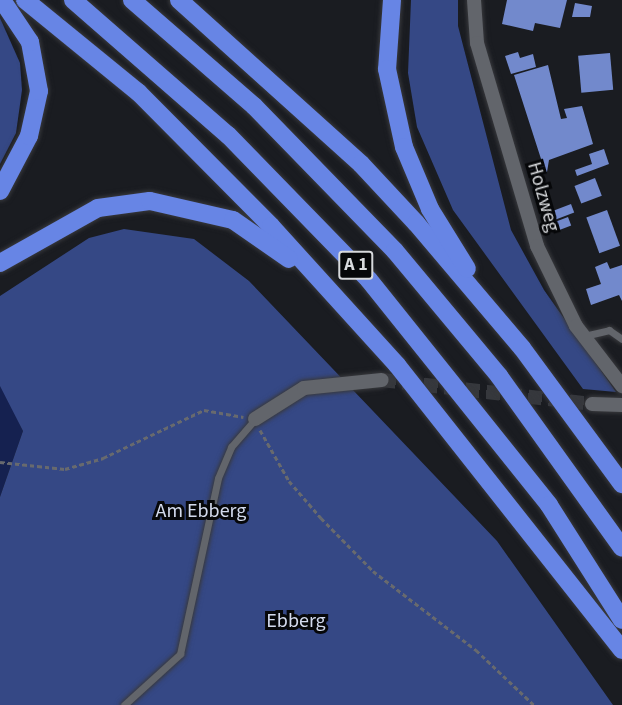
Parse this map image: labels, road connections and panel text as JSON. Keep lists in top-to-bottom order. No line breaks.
{"streets":{"highway":["A 1"],"street":["Holzweg"]},"parks":["Am Ebberg","Ebberg"]}
